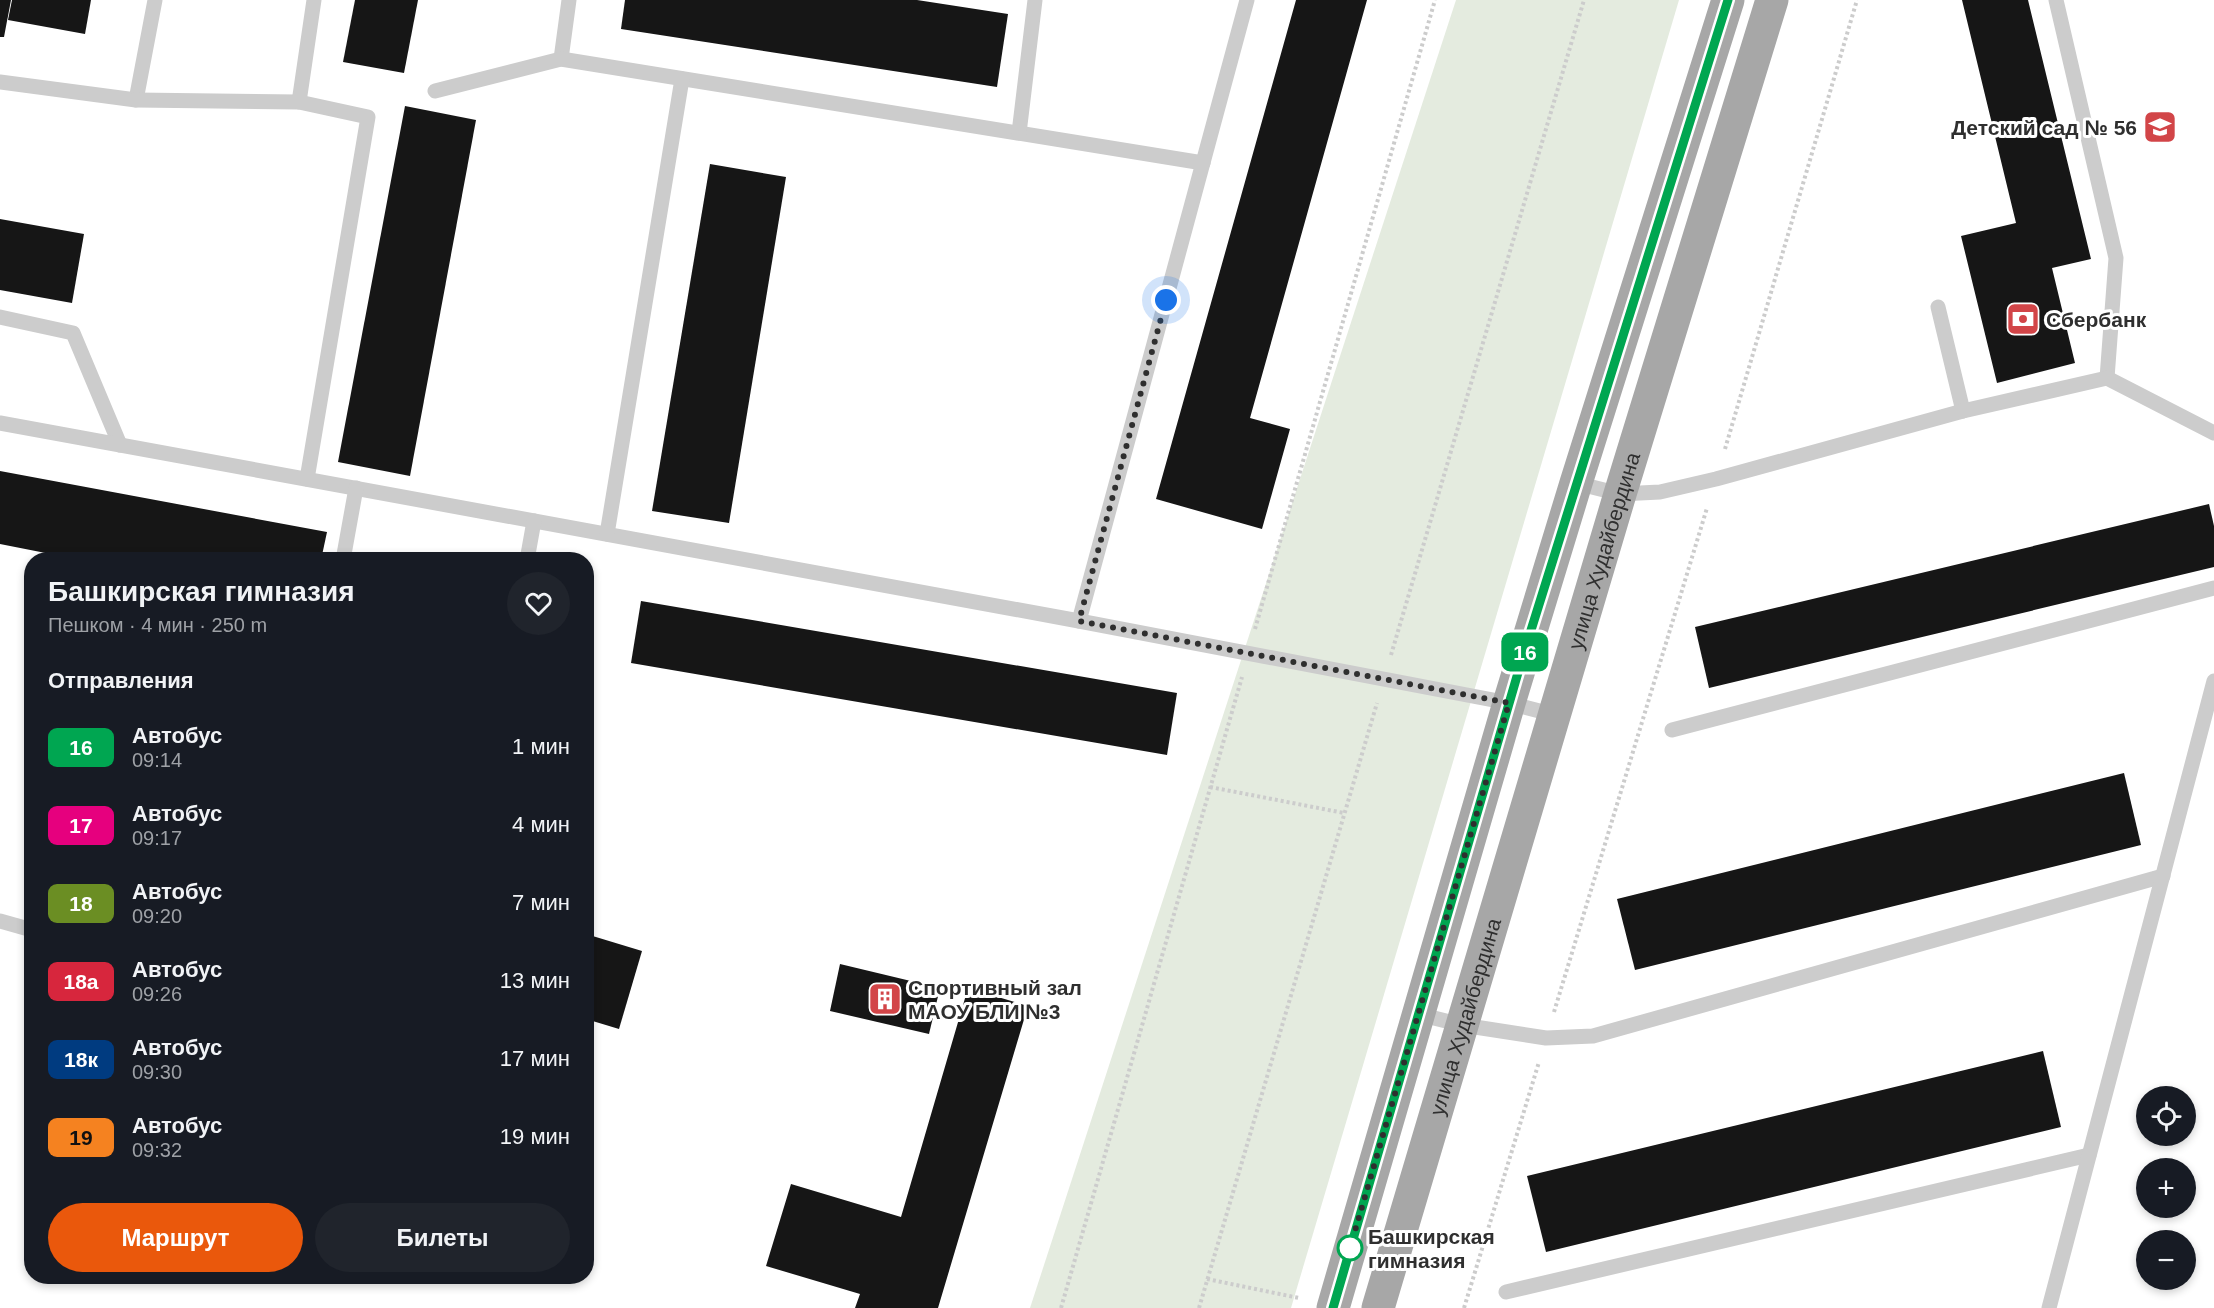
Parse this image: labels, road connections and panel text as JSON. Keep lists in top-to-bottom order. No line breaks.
{"streets":{"main road":["улица Худайбердина"]},"places":{"school or university":["Детский сад № 56"],"bank":["Сбербанк"],"building":["Спортивный зал МАОУ БЛИ №3"],"other":["Башкирская гимназия"]},"lines":["bus line 16"],"page":{"on_map":"16","heading":[["Башкирская гимназия","Пешком · 4 мин · 250 m"],"Отправления"],"list":[{"mark":"16","name":"Автобус","note":"09:14","value":"1 мин"},{"mark":"17","name":"Автобус","note":"09:17","value":"4 мин"},{"mark":"18","name":"Автобус","note":"09:20","value":"7 мин"},{"mark":"18а","name":"Автобус","note":"09:26","value":"13 мин"},{"mark":"18к","name":"Автобус","note":"09:30","value":"17 мин"},{"mark":"19","name":"Автобус","note":"09:32","value":"19 мин"}],"map_buttons":["+","−"],"buttons":["Маршрут","Билеты"]}}
